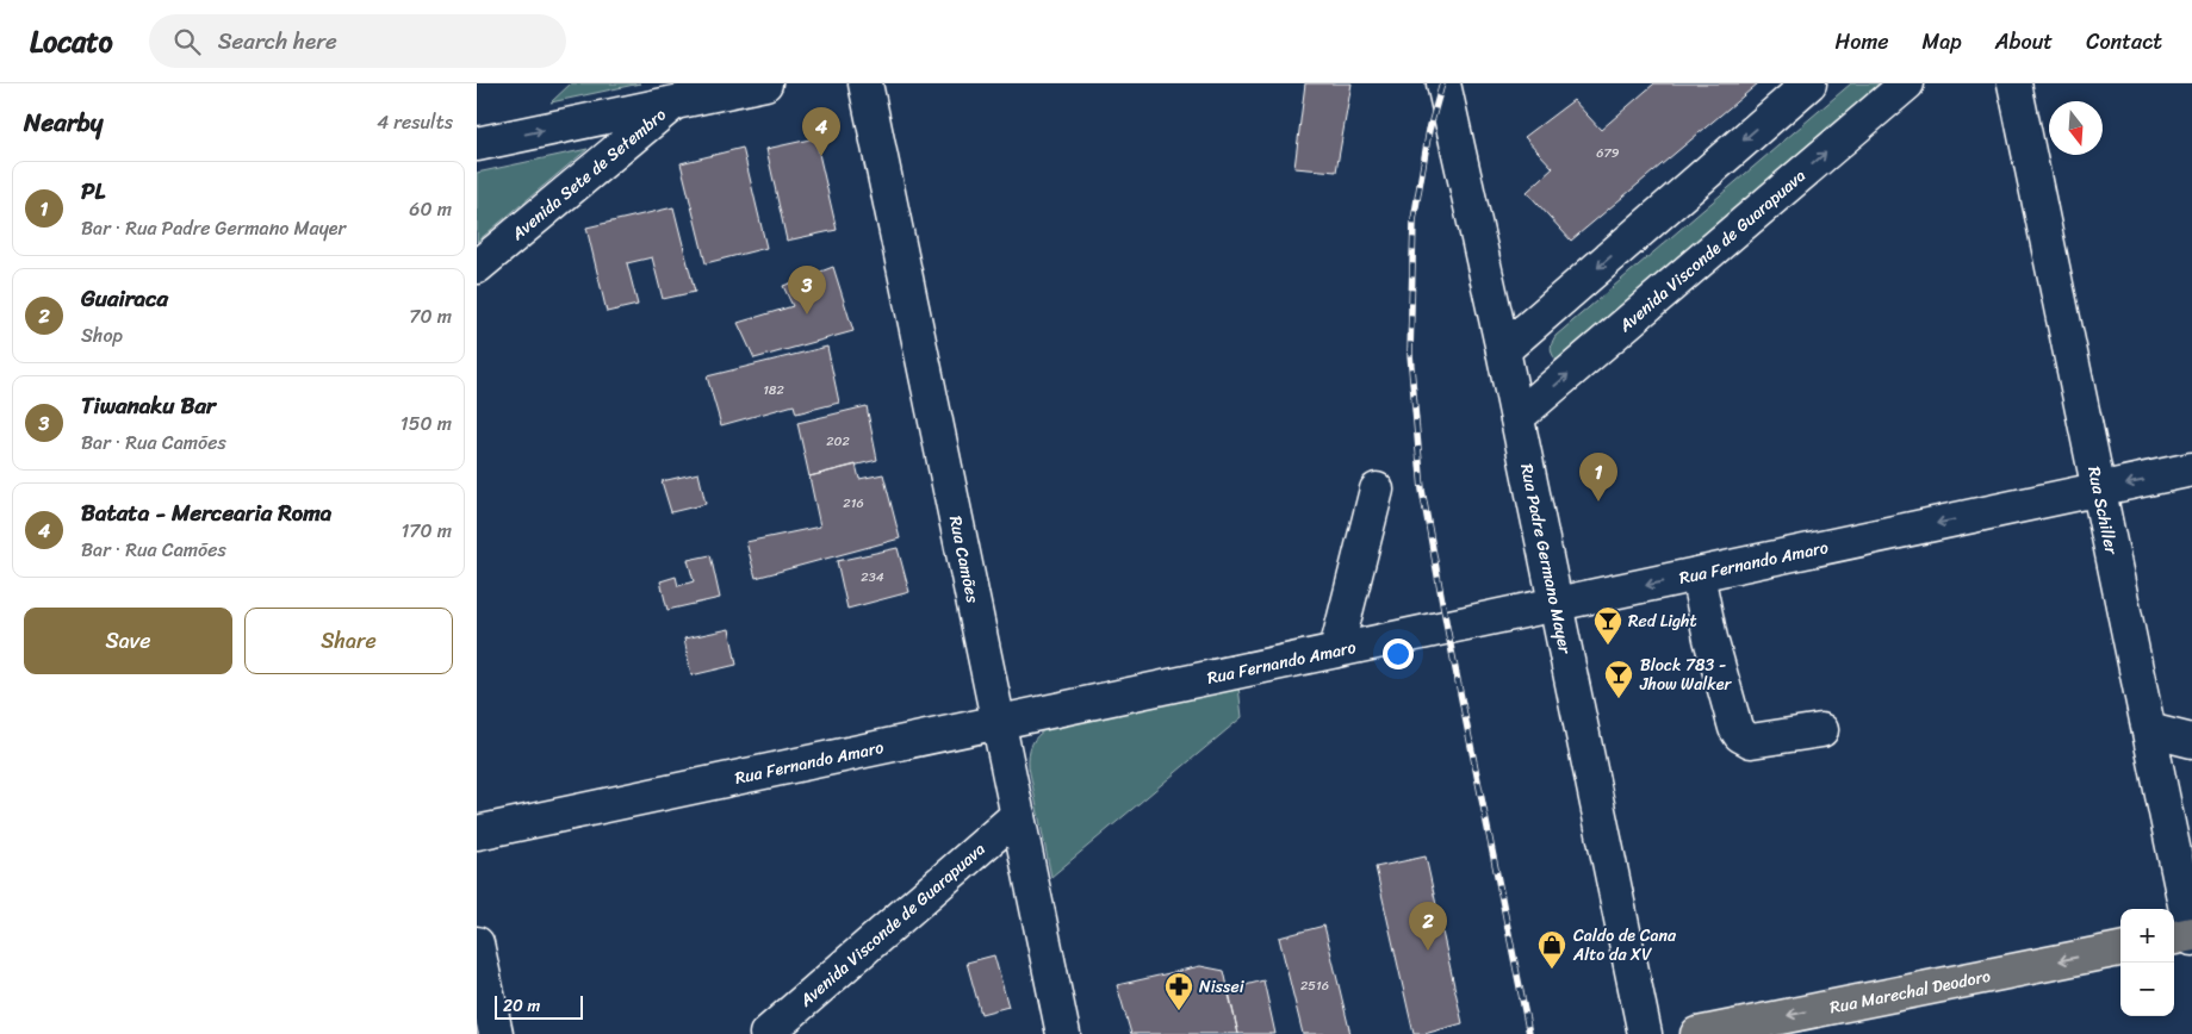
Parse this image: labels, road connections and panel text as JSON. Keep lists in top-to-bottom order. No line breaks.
{"streets":{"main road":["Rua Marechal Deodoro"],"street":["Avenida Sete de Setembro","Avenida Visconde de Guarapuava","Rua Schiller","Rua Camões","Rua Padre Germano Mayer","Rua Fernando Amaro"]},"crossings":[["Avenida Visconde de Guarapuava","Rua Camões"],["Avenida Visconde de Guarapuava","Rua Padre Germano Mayer"],["Rua Schiller","Rua Fernando Amaro"],["Rua Camões","Rua Fernando Amaro"],["Rua Padre Germano Mayer","Rua Fernando Amaro"]],"one_way":["Rua Fernando Amaro","Rua Marechal Deodoro"],"places":{"bar":["Red Light","Block 783 - Jhow Walker"],"shop":["Caldo de Cana Alto da XV"],"pharmacy":["Nissei"]},"house_numbers":["679","182","202","216","234","2516"],"scale_bar":"20 m","north":"bottom","page":{"header":"Locato","search":"Search here","nav":["Home","Map","About","Contact"],"heading":["Nearby","4 results"],"pins":["4","3","1","2"],"list":[{"mark":"1","name":"PL","note":"Bar · Rua Padre Germano Mayer","value":"60 m"},{"mark":"2","name":"Guairaca","note":"Shop","value":"70 m"},{"mark":"3","name":"Tiwanaku Bar","note":"Bar · Rua Camões","value":"150 m"},{"mark":"4","name":"Batata - Mercearia Roma","note":"Bar · Rua Camões","value":"170 m"}],"buttons":["Save","Share"],"map_buttons":["+","−"],"scale":"20 m"}}
